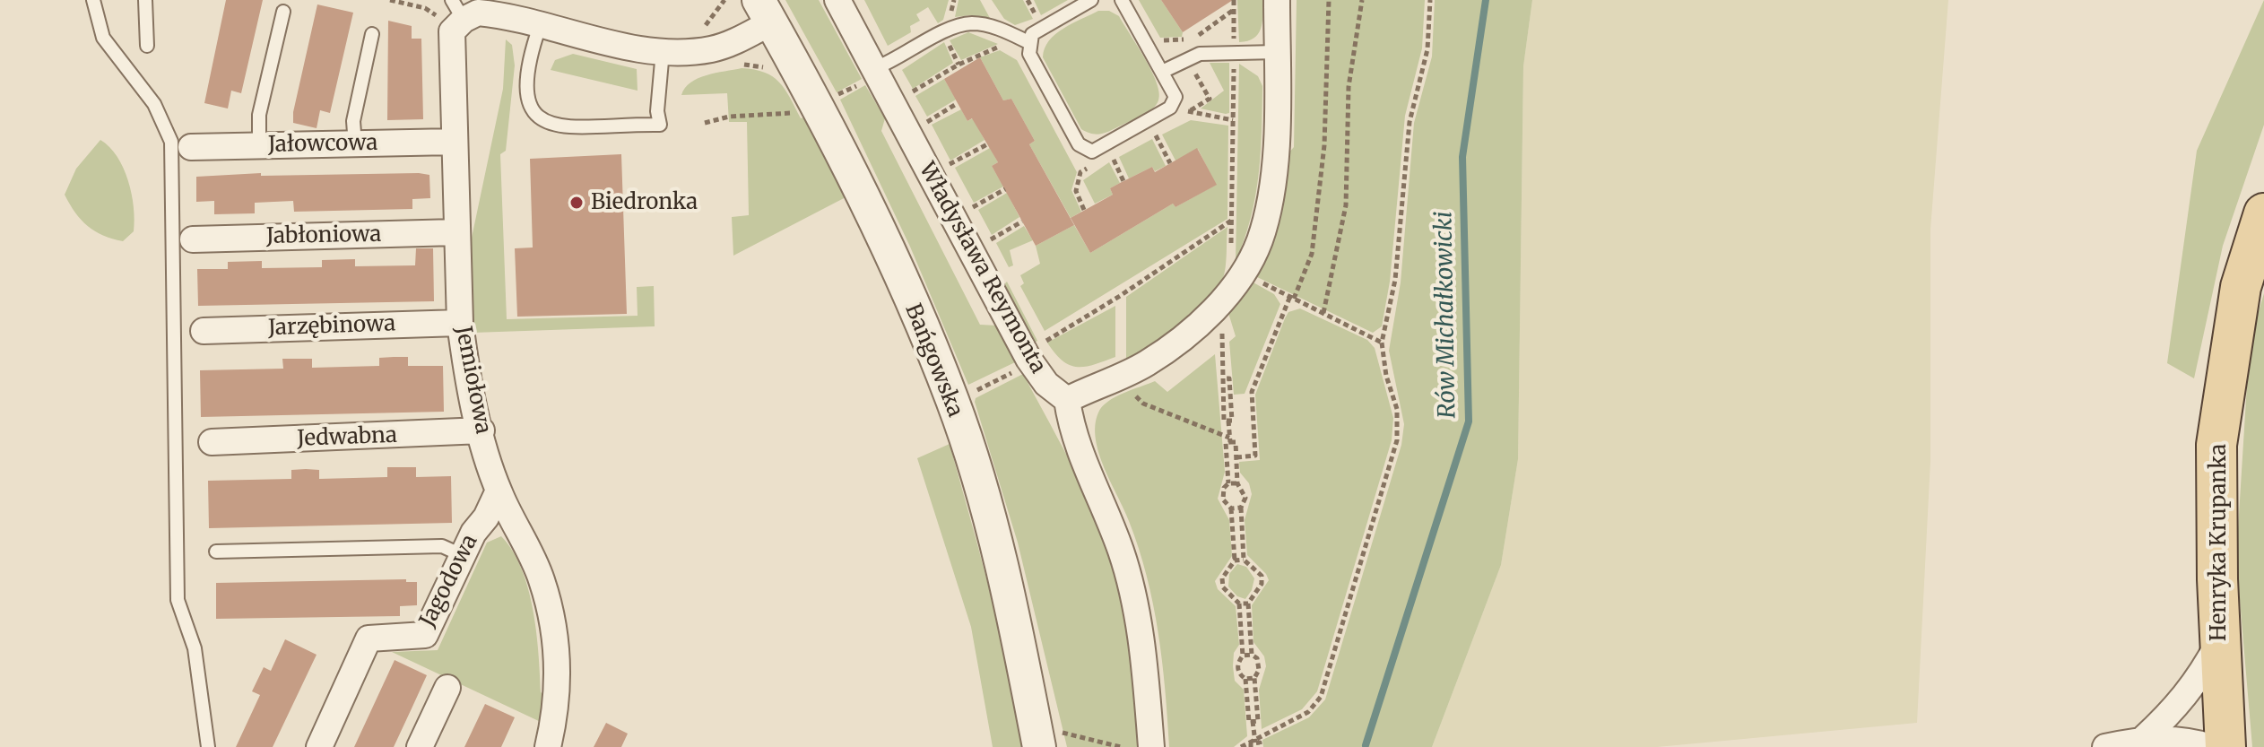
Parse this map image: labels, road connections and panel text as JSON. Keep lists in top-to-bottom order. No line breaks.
{"streets":{"main road":["Henryka Krupanka"],"street":["Jałowcowa","Jabłoniowa","Władysława Reymonta","Jarzębinowa","Bańgowska","Jemiołowa","Jedwabna","Jagodowa"]},"crossings":[["Jałowcowa","Jemiołowa"],["Jabłoniowa","Jemiołowa"],["Jarzębinowa","Jemiołowa"],["Jemiołowa","Jedwabna"],["Jemiołowa","Jagodowa"]],"water":["Rów Michałkowicki"],"places":["Biedronka"]}
